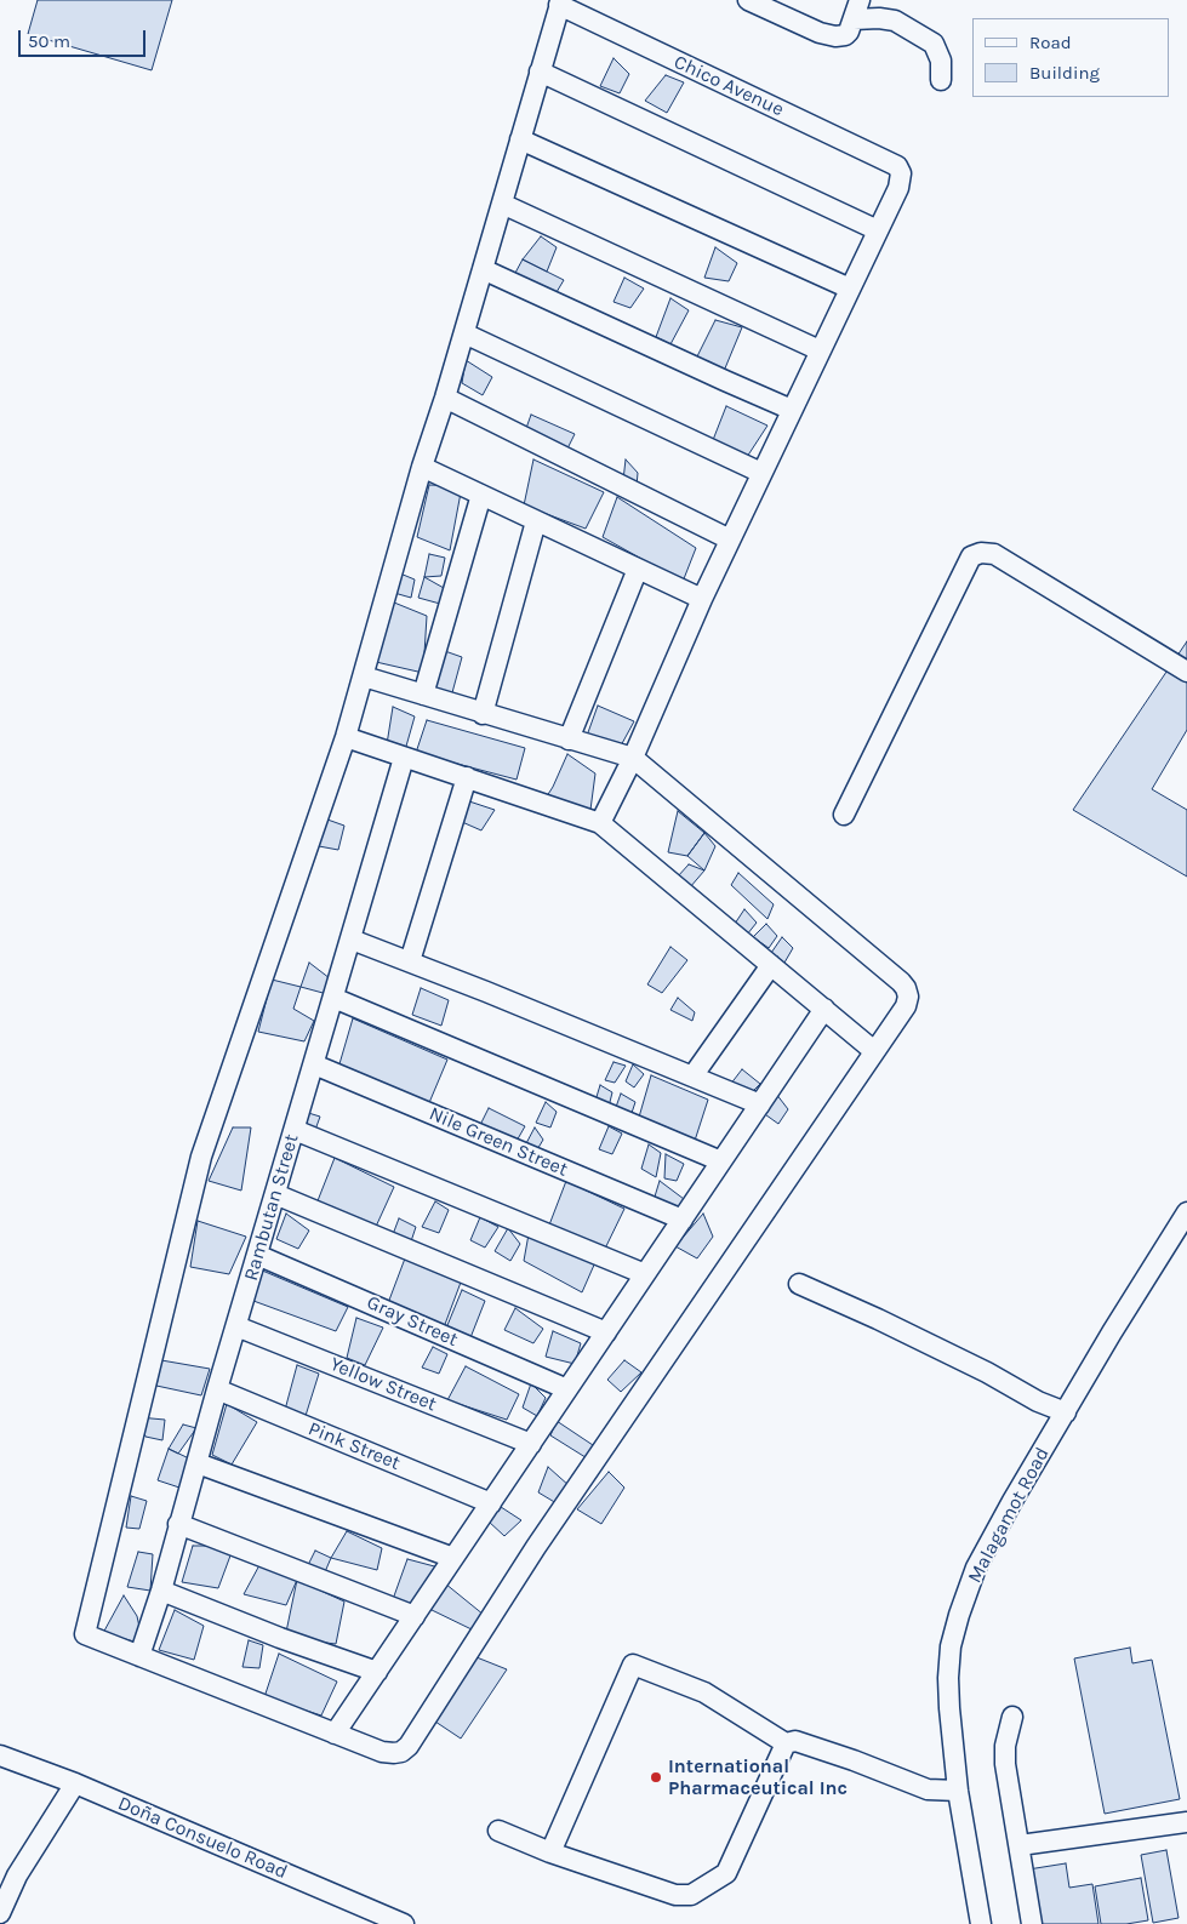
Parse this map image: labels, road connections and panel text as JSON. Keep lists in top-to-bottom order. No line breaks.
{"streets":{"street":["Chico Avenue","Nile Green Street","Rambutan Street","Gray Street","Yellow Street","Pink Street","Malagamot Road","Doña Consuelo Road"]},"crossings":[["Nile Green Street","Rambutan Street"],["Rambutan Street","Gray Street"],["Rambutan Street","Yellow Street"],["Rambutan Street","Pink Street"]],"places":["International Pharmaceutical Inc"],"legend":["Road","Building"],"scale_bar":"50 m"}
